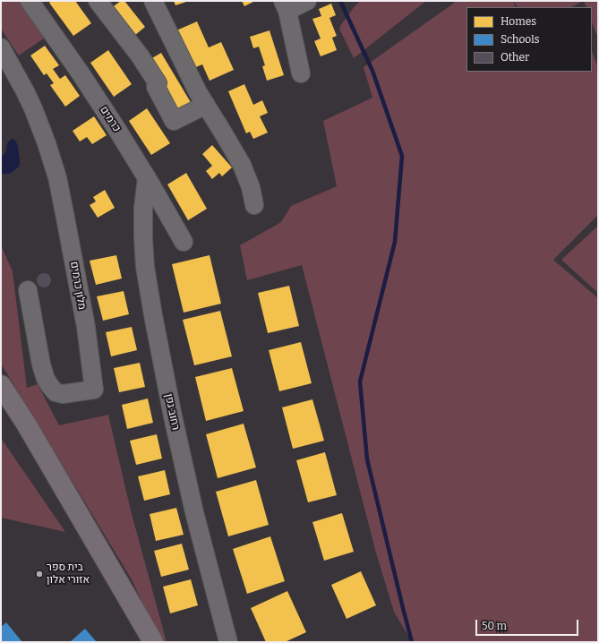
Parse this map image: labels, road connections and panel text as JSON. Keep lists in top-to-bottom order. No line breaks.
{"streets":{"street":["כרמים","מלון כרמים","רחוב גפן"]},"crossings":[["כרמים","רחוב גפן"]],"places":["בית ספר אזורי אלון"],"legend":["Homes","Schools","Other"],"scale_bar":"50 m"}
